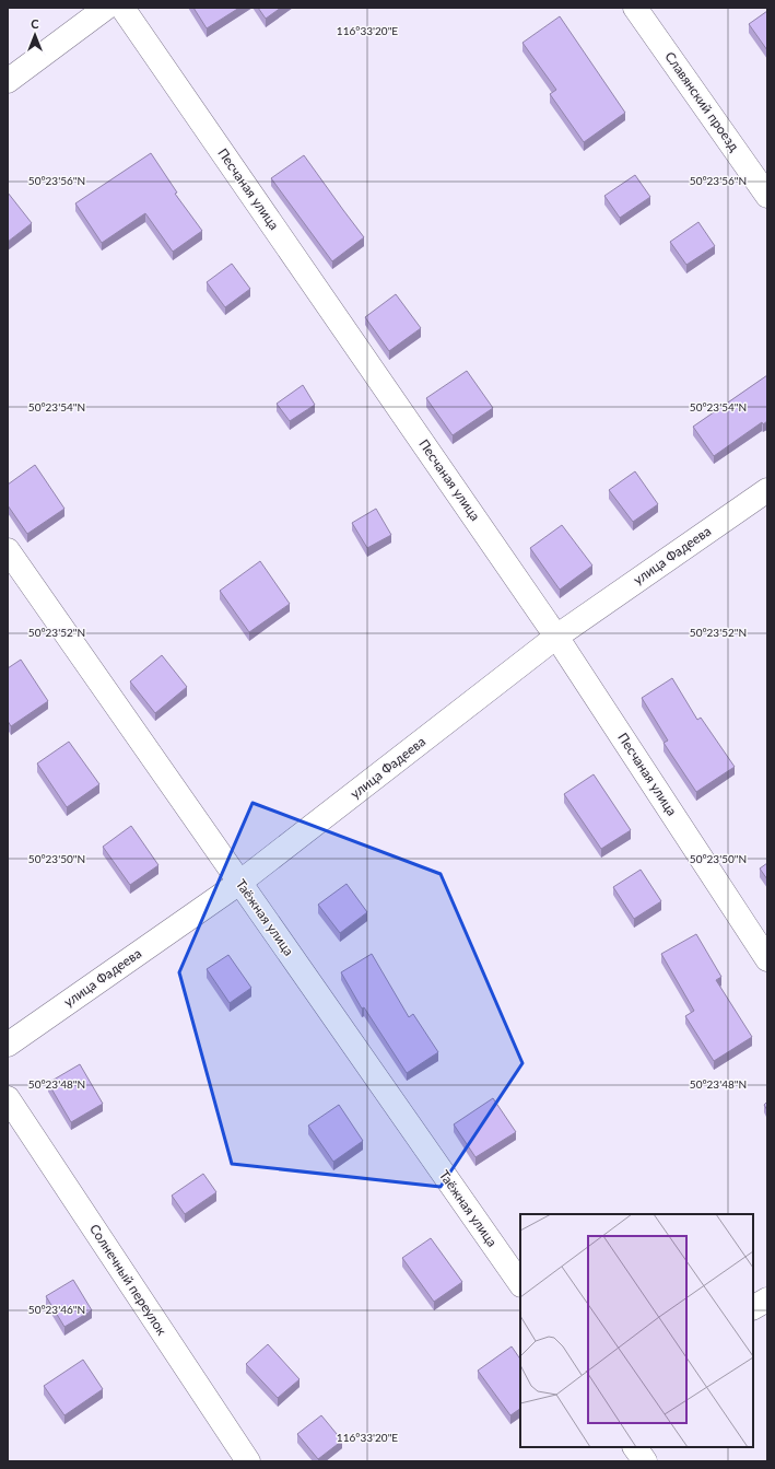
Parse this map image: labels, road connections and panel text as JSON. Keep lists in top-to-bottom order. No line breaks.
{"streets":{"street":["Славянский проезд","Песчаная улица","улица Фадеева","Таёжная улица","Солнечный переулок"]},"crossings":[["Песчаная улица","улица Фадеева"],["улица Фадеева","Таёжная улица"]],"north":"top","coordinates":["116°33'20\"E","50°23'56\"N","50°23'54\"N","50°23'52\"N","50°23'50\"N","50°23'48\"N","50°23'46\"N"]}
